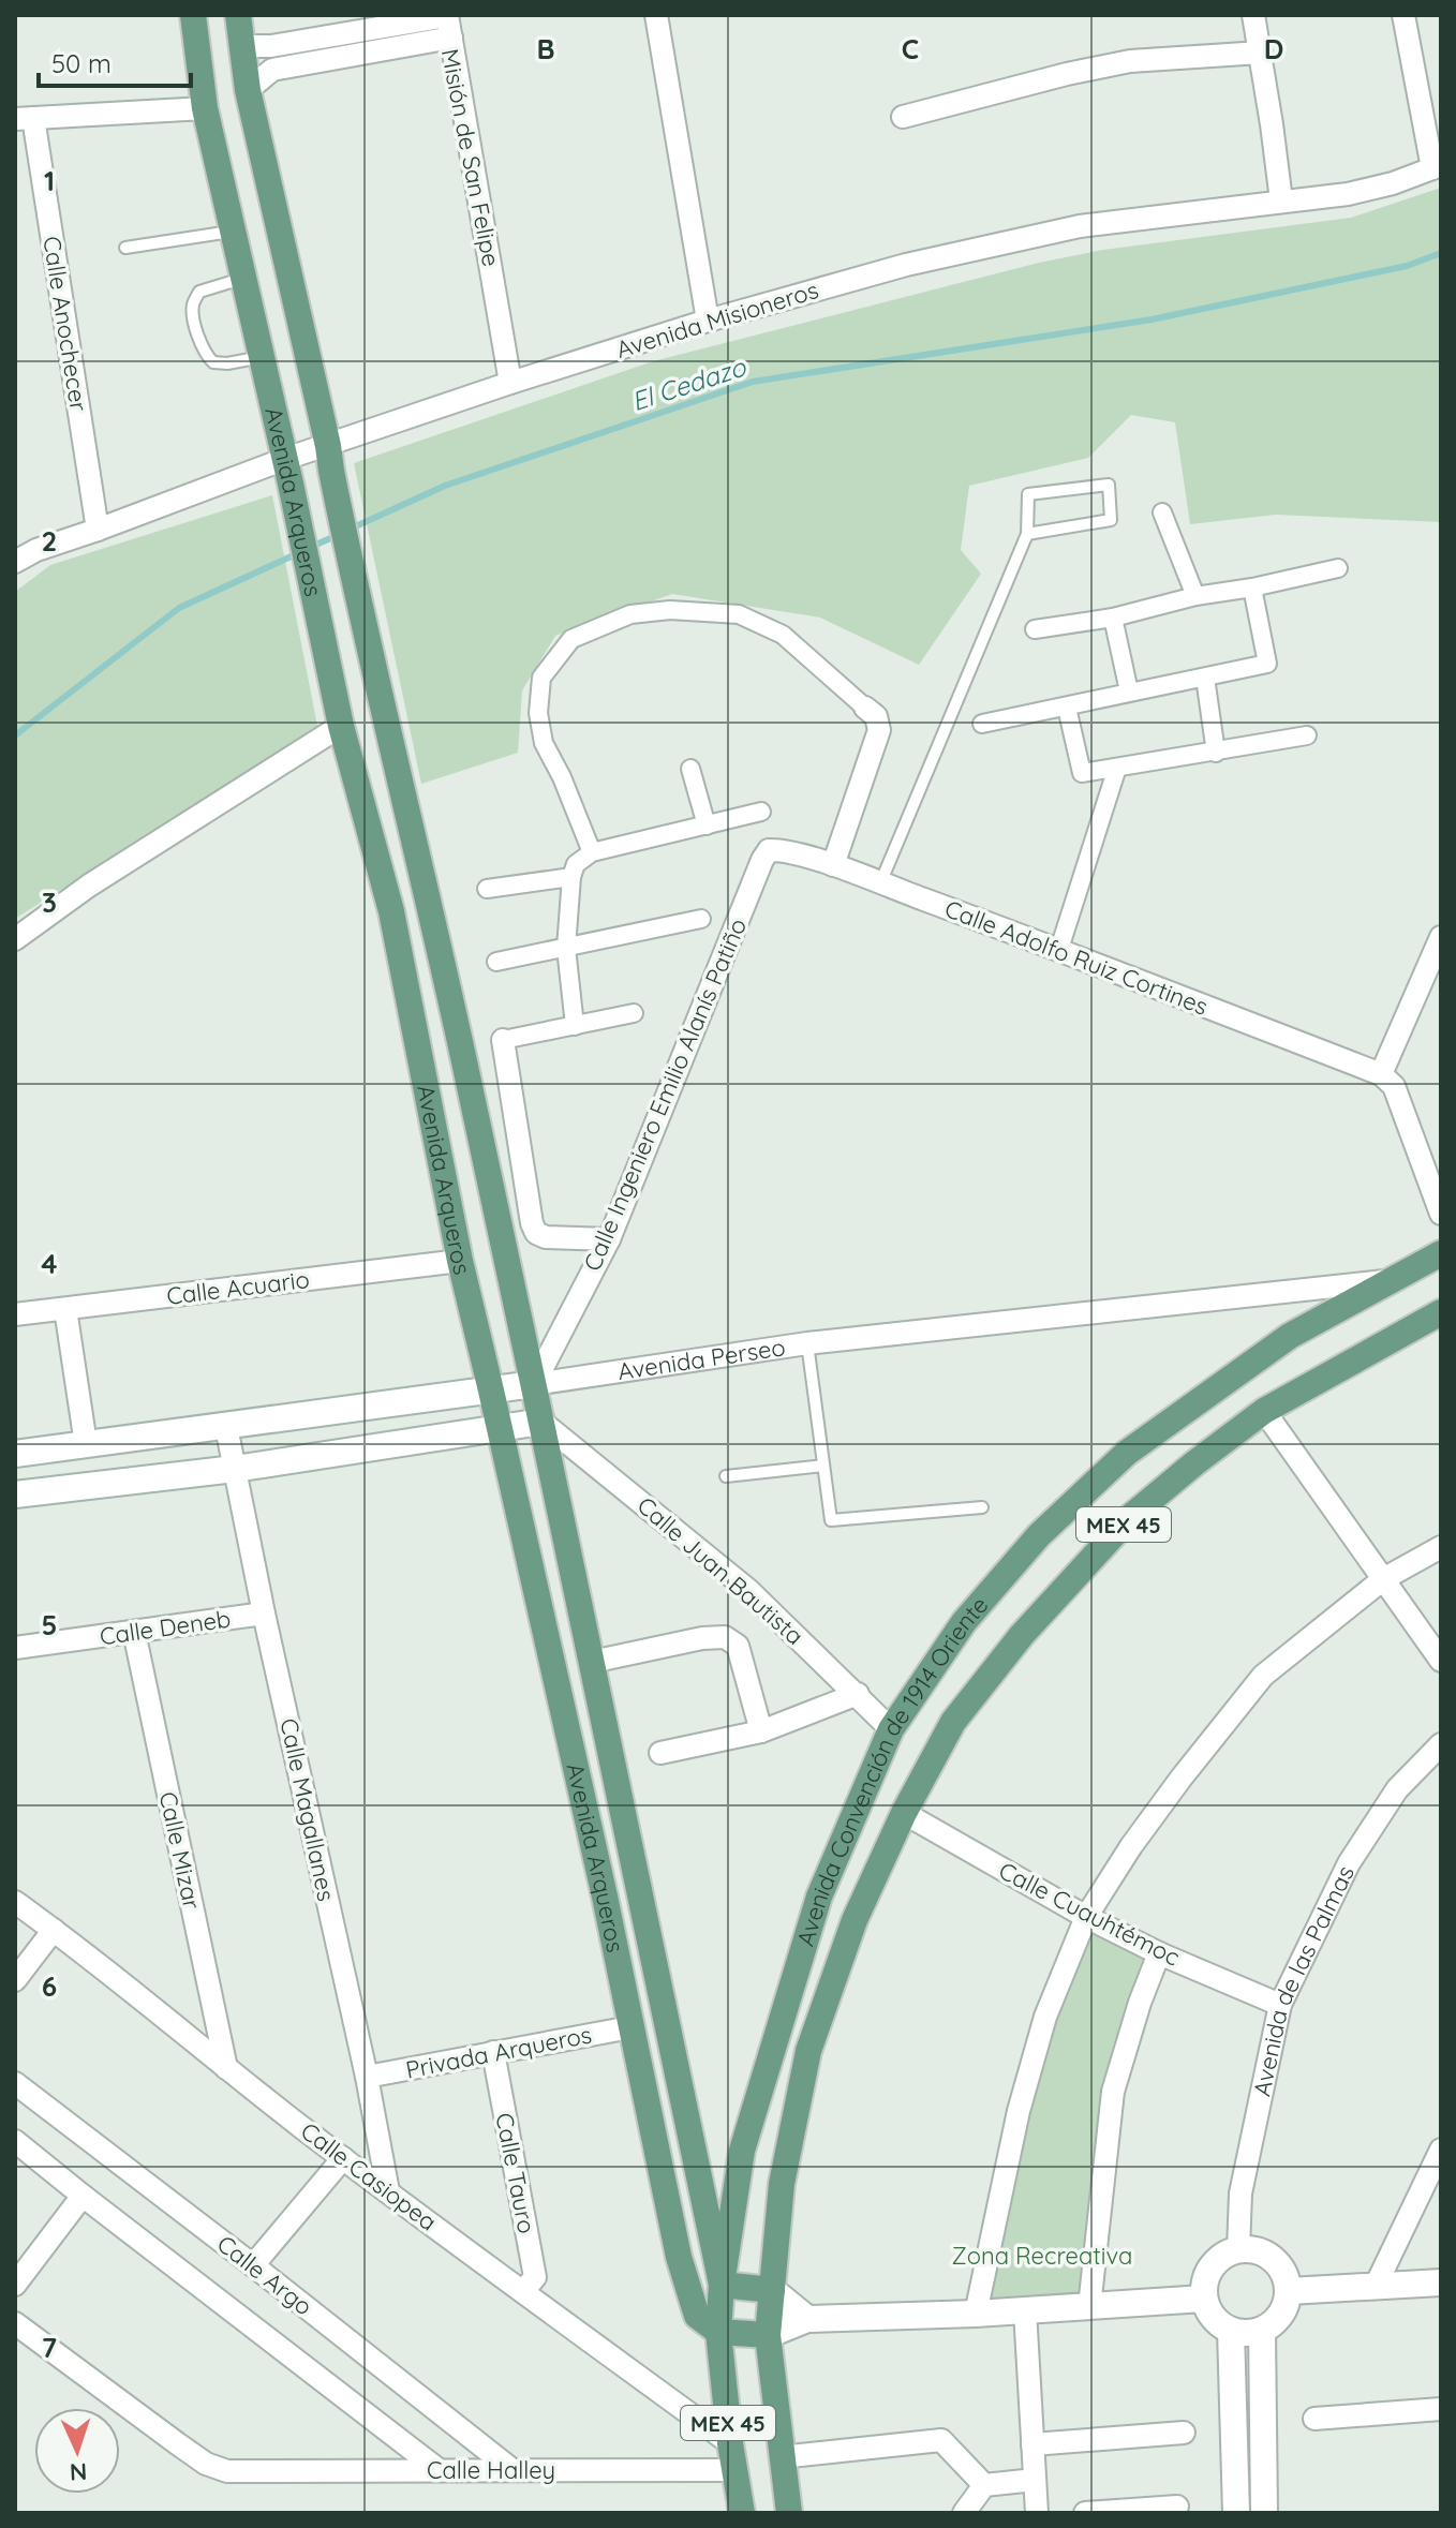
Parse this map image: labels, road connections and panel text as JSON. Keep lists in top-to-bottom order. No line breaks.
{"streets":{"main road":["Avenida Arqueros","MEX 45","Avenida Convención de 1914 Oriente"],"street":["Misión de San Felipe","Avenida Misioneros","Calle Anochecer","Calle Adolfo Ruiz Cortines","Calle Ingeniero Emilio Alanís Patiño","Calle Acuario","Avenida Perseo","Calle Juan Bautista","Calle Deneb","Calle Magallanes","Calle Mizar","Calle Cuauhtémoc","Avenida de las Palmas","Privada Arqueros","Calle Tauro","Calle Casiopea","Calle Argo","Calle Halley"]},"crossings":[["Misión de San Felipe","Avenida Misioneros"],["Misión de San Felipe","Avenida Arqueros"],["Avenida Misioneros","Calle Anochecer"],["Avenida Misioneros","Avenida Arqueros"],["Avenida Arqueros","Calle Ingeniero Emilio Alanís Patiño"],["Avenida Arqueros","Calle Acuario"],["Avenida Arqueros","Avenida Perseo"],["Avenida Arqueros","Calle Juan Bautista"],["Avenida Arqueros","Avenida Convención de 1914 Oriente"],["Avenida Arqueros","Privada Arqueros"],["Calle Adolfo Ruiz Cortines","Calle Ingeniero Emilio Alanís Patiño"],["Calle Ingeniero Emilio Alanís Patiño","Avenida Perseo"],["Avenida Perseo","Avenida Convención de 1914 Oriente"],["Avenida Perseo","Calle Magallanes"],["Calle Juan Bautista","Avenida Convención de 1914 Oriente"],["Calle Deneb","Calle Magallanes"],["Calle Deneb","Calle Mizar"],["Avenida Convención de 1914 Oriente","Calle Cuauhtémoc"],["Avenida Convención de 1914 Oriente","Calle Casiopea"],["Avenida Convención de 1914 Oriente","Calle Halley"],["Calle Magallanes","Privada Arqueros"],["Calle Magallanes","Calle Casiopea"],["Calle Mizar","Calle Casiopea"],["Calle Cuauhtémoc","Avenida de las Palmas"],["Privada Arqueros","Calle Tauro"],["Calle Tauro","Calle Casiopea"],["Calle Argo","Calle Halley"]],"water":["El Cedazo"],"parks":["Zona Recreativa"],"scale_bar":"50 m","north":"bottom","grid":{"columns":["B","C","D"],"rows":["1","2","3","4","5","6","7"]}}
